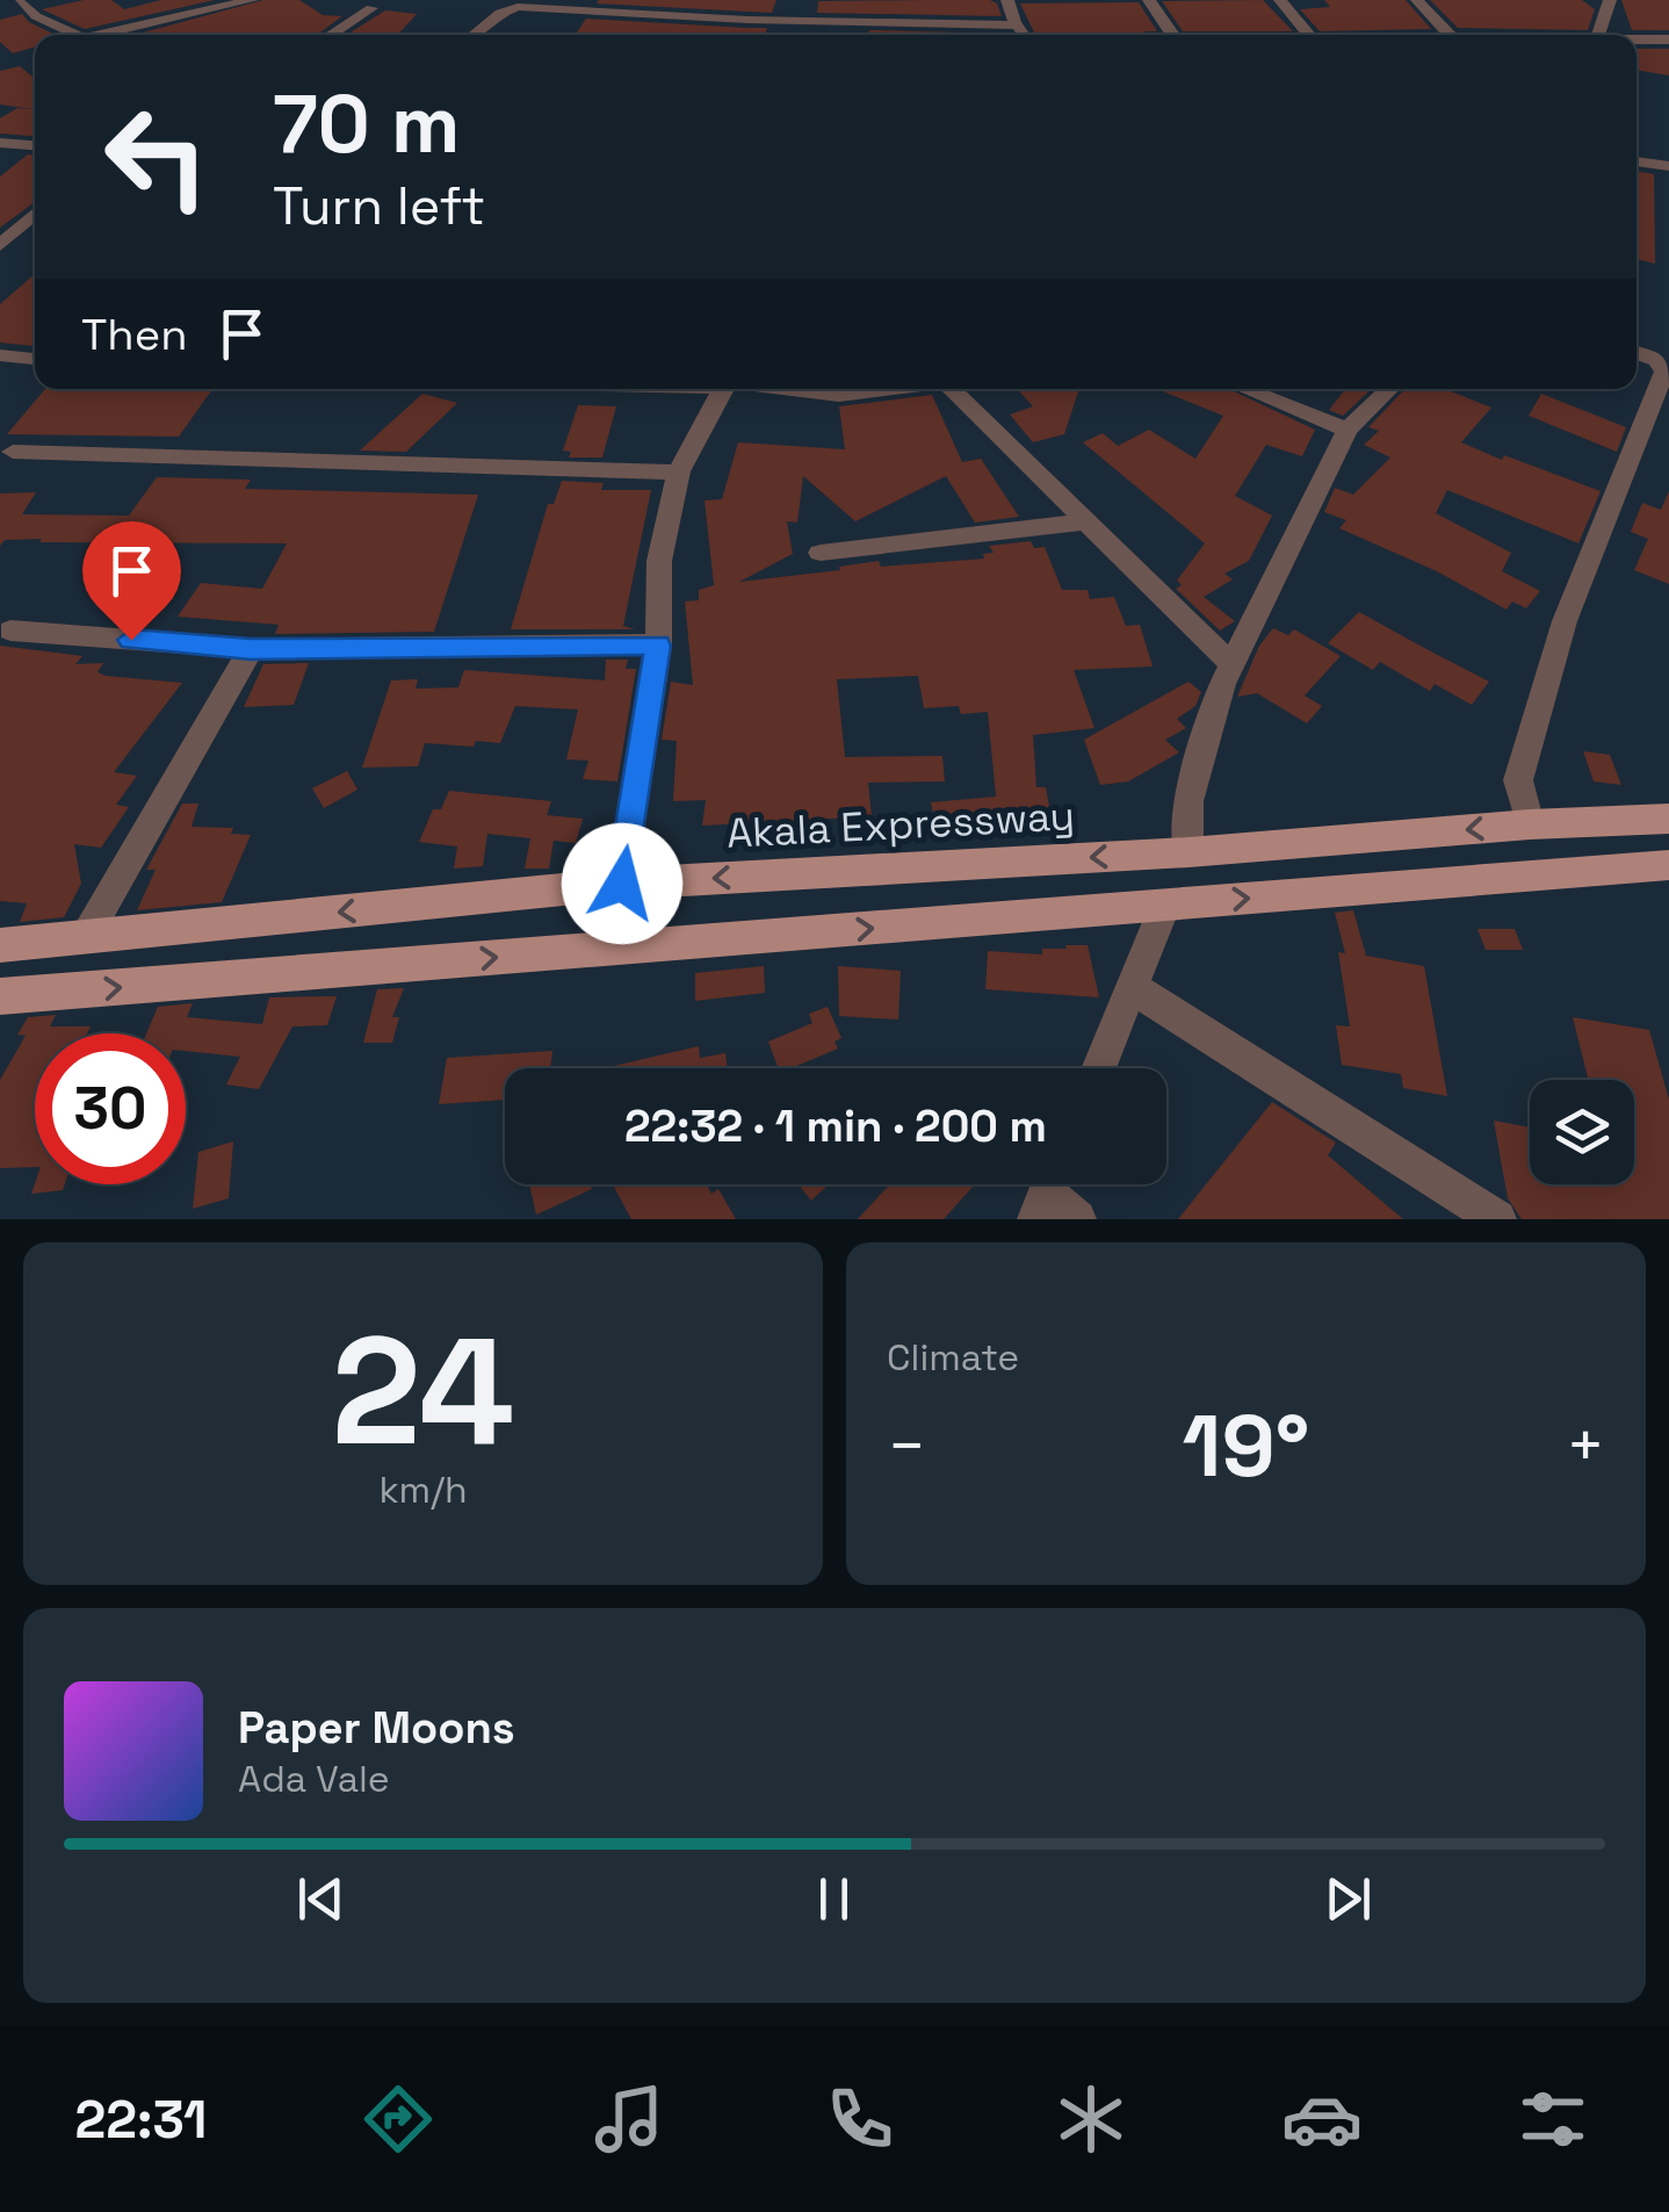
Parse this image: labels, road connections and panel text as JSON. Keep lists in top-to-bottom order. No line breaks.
{"streets":{"main road":["Akala Expressway"]},"page":{"turn":["70 m","Turn left"],"then":"Then","limit":"30","trip":"22:32 · 1 min · 200 m","tile":[["24","km/h"],"Climate"],"heat":["−","19°","+"],"song":["Paper Moons","Ada Vale"],"tabs":"22:31"}}
